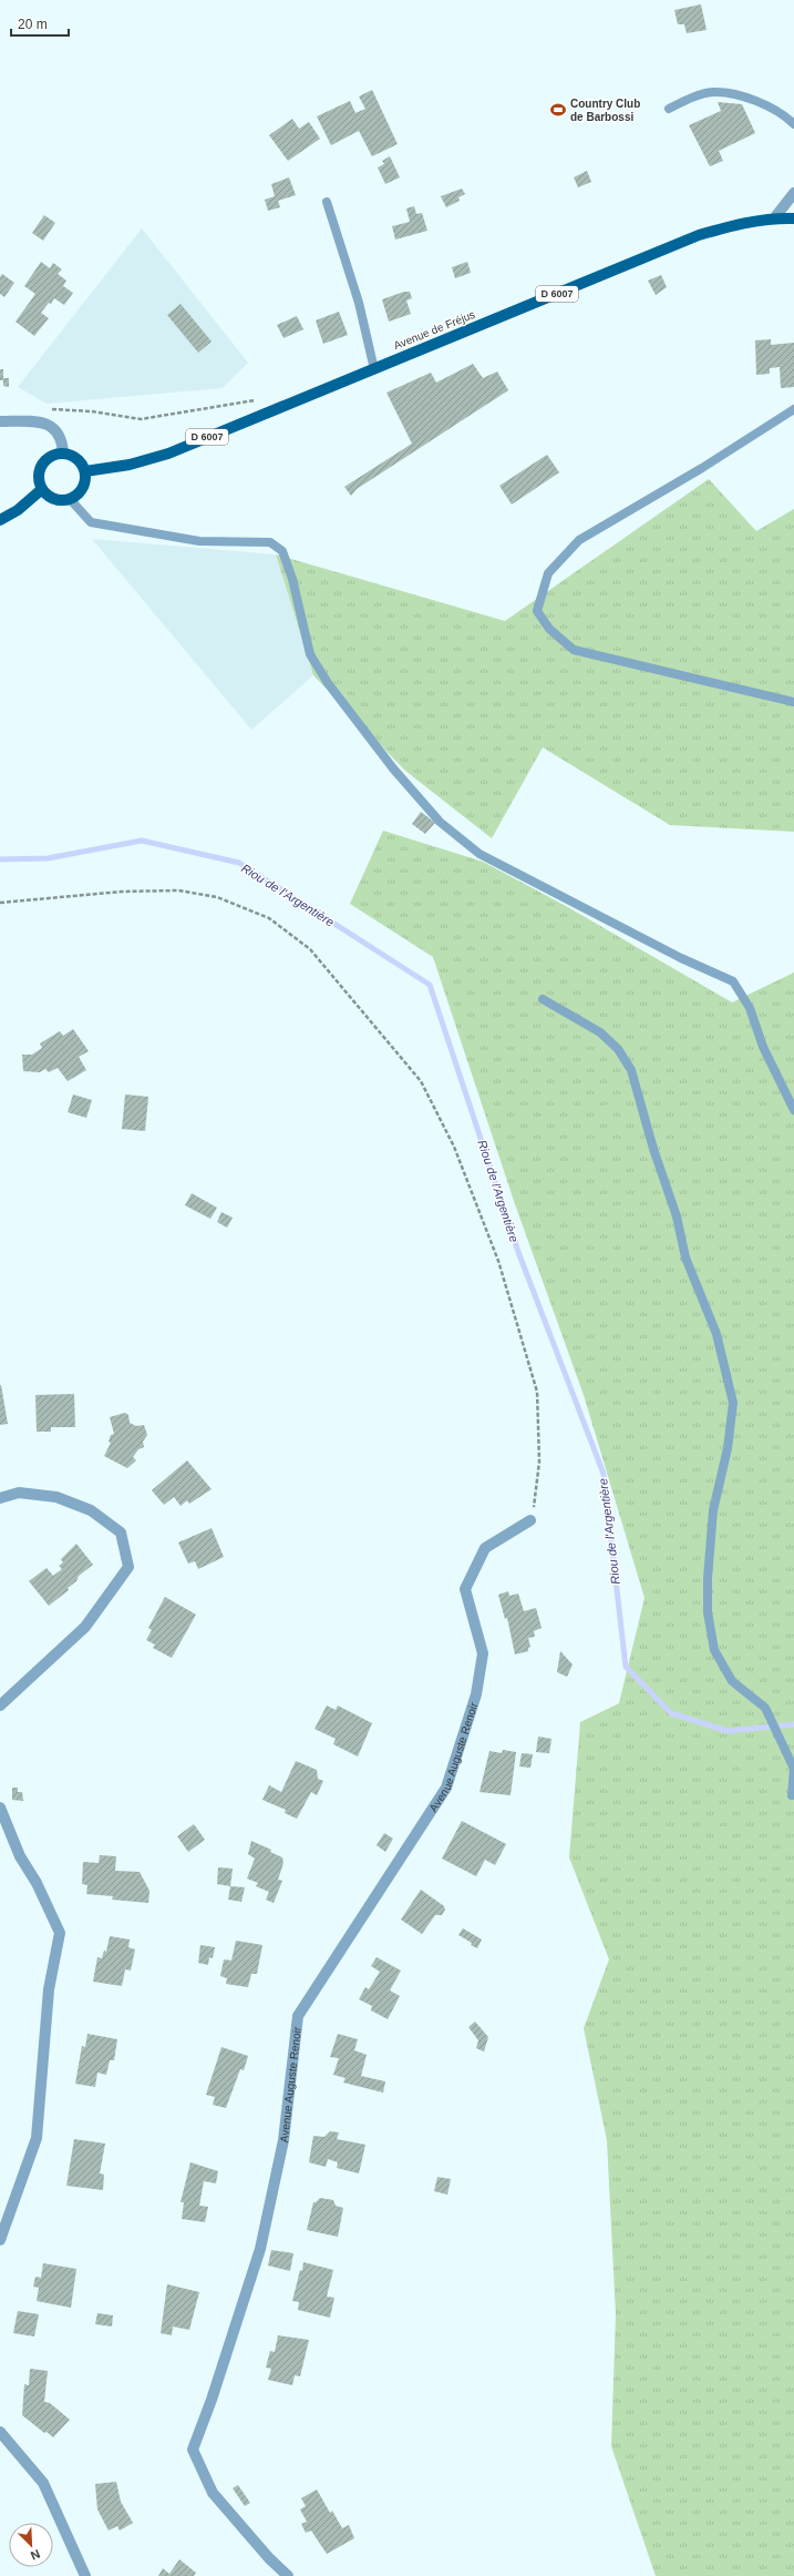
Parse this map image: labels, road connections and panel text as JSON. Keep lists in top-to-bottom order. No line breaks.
{"streets":{"main road":["D 6007","Avenue de Fréjus"],"street":["Avenue Auguste Renoir"]},"water":["Riou de l'Argentière"],"places":{"sports":["Country Club de Barbossi"]},"scale_bar":"20 m","north":"bottom right"}
